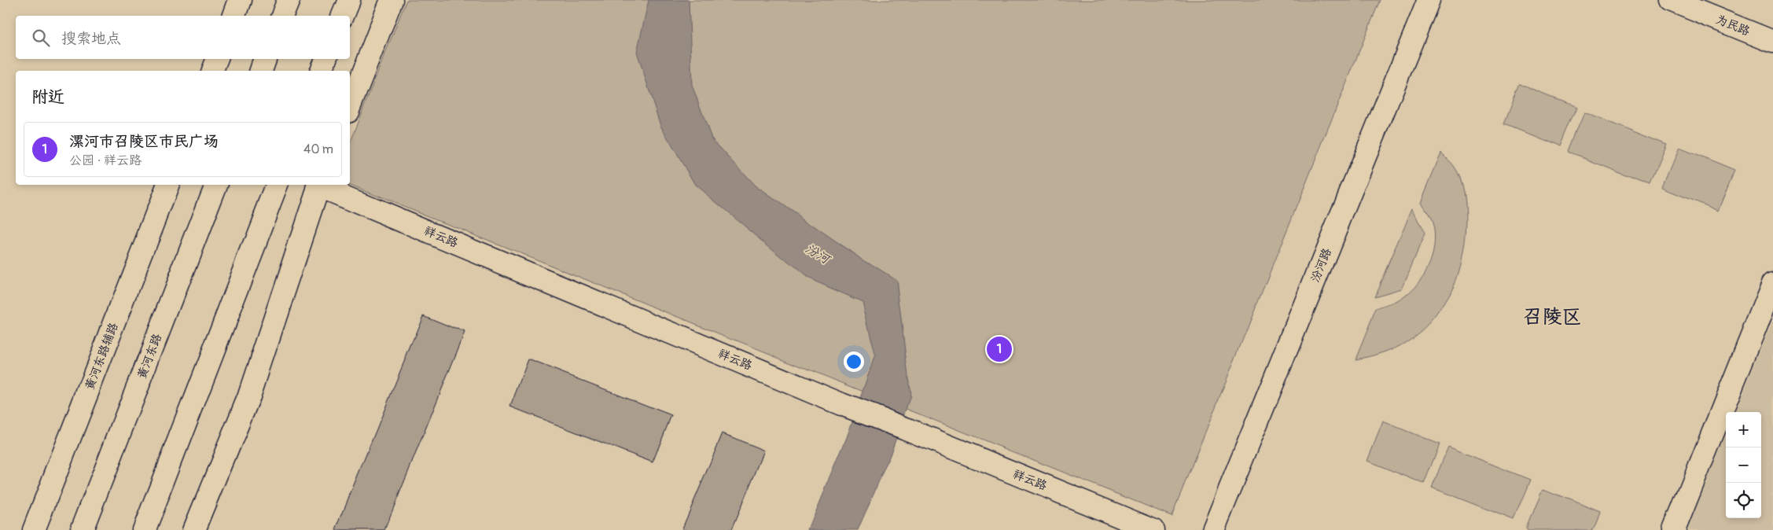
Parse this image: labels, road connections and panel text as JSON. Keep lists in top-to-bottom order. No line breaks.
{"streets":{"street":["为民路","祥云路","汾河路","黄河东路辅路","黄河东路"]},"districts":["召陵区"],"water":["汾河"],"page":{"search":"搜索地点","heading":"附近","list":[{"mark":"1","name":"漯河市召陵区市民广场","note":"公园 · 祥云路","value":"40 m"}],"pins":"1","map_buttons":["+","−"]}}
